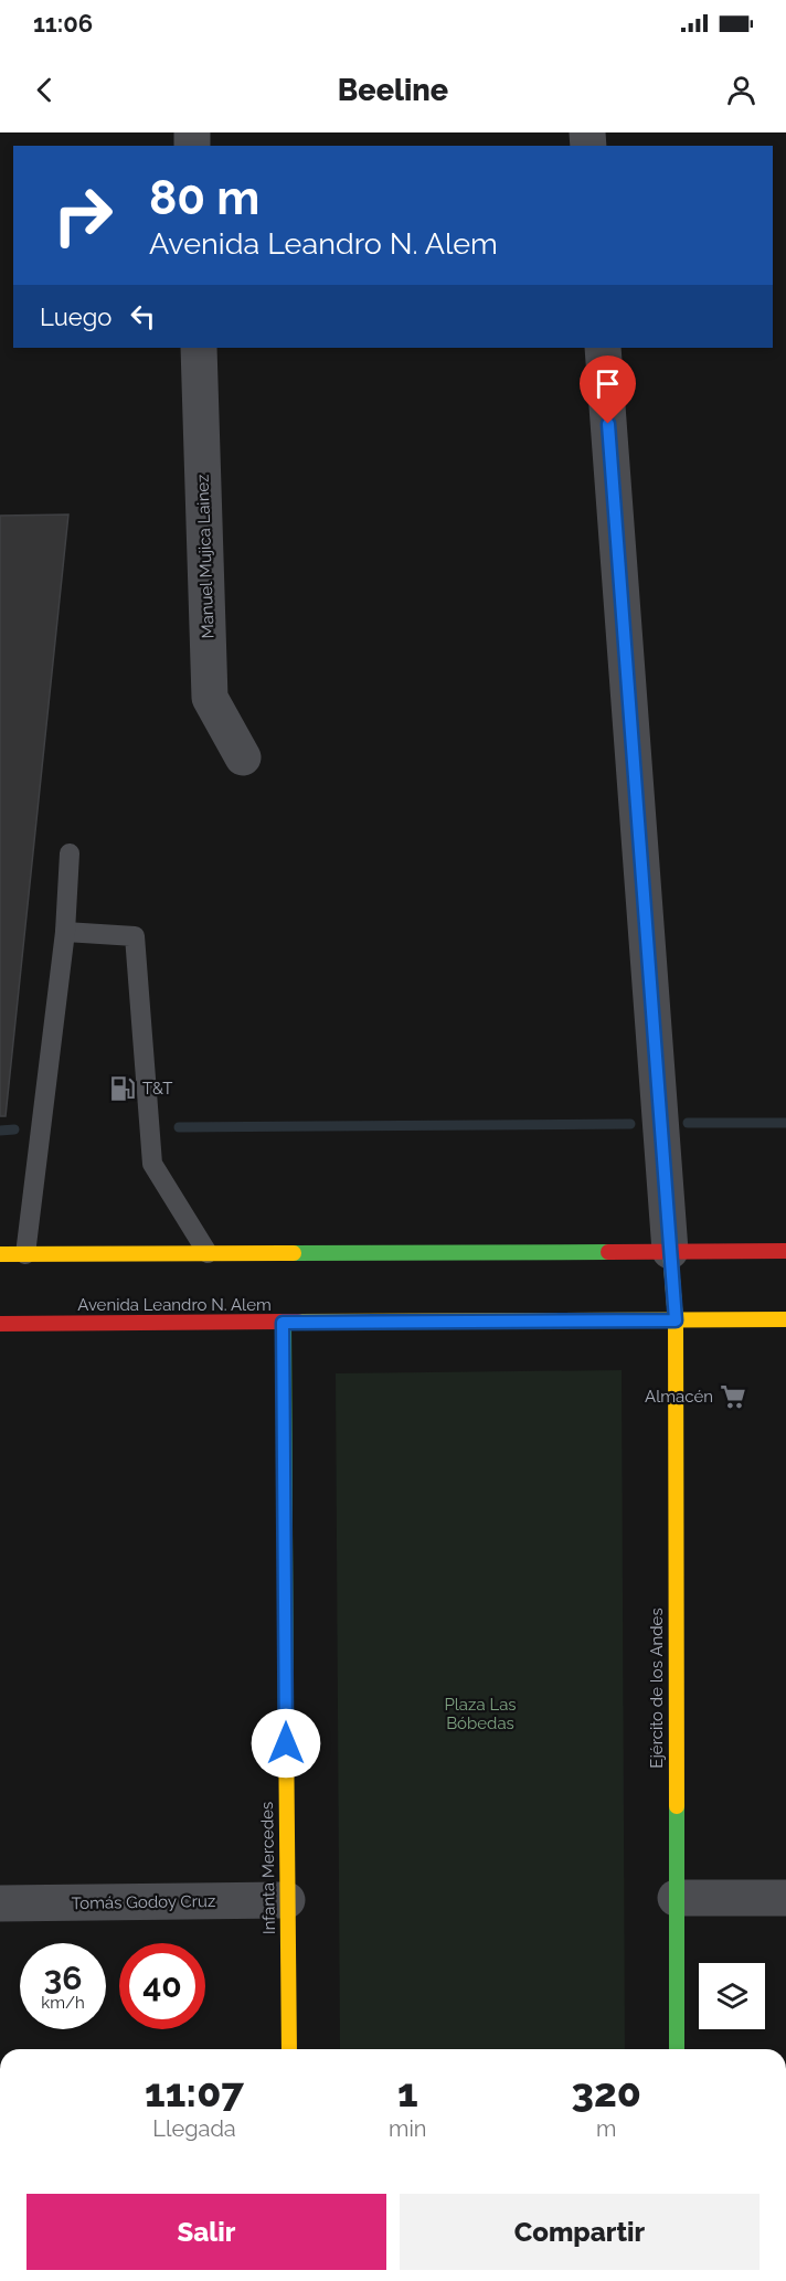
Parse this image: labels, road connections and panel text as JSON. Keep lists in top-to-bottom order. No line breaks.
{"streets":{"main road":["Avenida Leandro N. Alem","Ejército de los Andes","Infanta Mercedes"],"street":["Manuel Mujica Lainez","Tomás Godoy Cruz"]},"crossings":[["Avenida Leandro N. Alem","Ejército de los Andes"],["Avenida Leandro N. Alem","Infanta Mercedes"],["Infanta Mercedes","Tomás Godoy Cruz"]],"parks":["Plaza Las Bóbedas"],"places":{"fuel station":["T&T"],"supermarket":["Almacén"]},"page":{"status":"11:06","header":"Beeline","turn":["80 m","Avenida Leandro N. Alem"],"then":"Luego","speed":"36 km/h","limit":"40","eta":["11:07","Llegada","1","min","320","m"],"buttons":["Salir","Compartir"]}}
